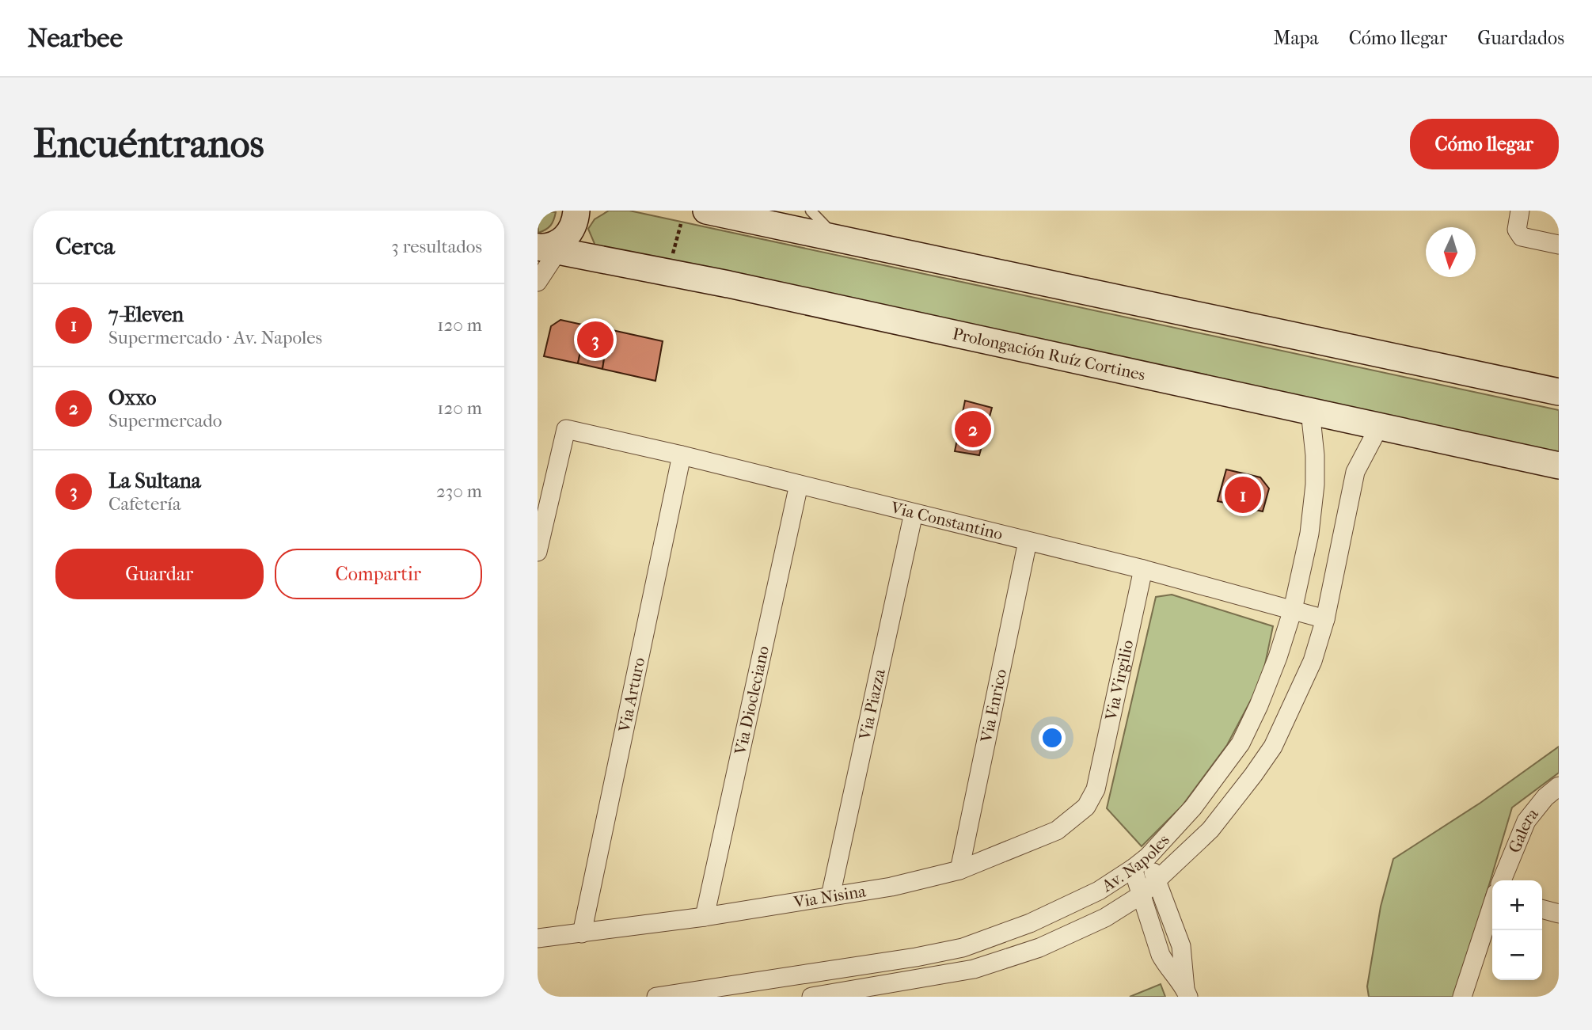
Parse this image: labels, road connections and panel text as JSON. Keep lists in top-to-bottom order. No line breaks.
{"streets":{"main road":["Prolongación Ruíz Cortines"],"street":["Via Constantino","Via Virgilio","Via Arturo","Via Diocleciano","Via Piazza","Via Enrico","Galera","Av. Napoles","Via Nisina"]},"crossings":[["Prolongación Ruíz Cortines","Av. Napoles"],["Via Constantino","Via Virgilio"],["Via Constantino","Via Arturo"],["Via Constantino","Via Diocleciano"],["Via Constantino","Via Piazza"],["Via Constantino","Via Enrico"],["Via Constantino","Av. Napoles"],["Via Virgilio","Via Nisina"],["Via Arturo","Via Nisina"],["Via Diocleciano","Via Nisina"],["Via Piazza","Via Nisina"],["Via Enrico","Via Nisina"]],"north":"bottom","page":{"header":"Nearbee","nav":["Mapa","Cómo llegar","Guardados"],"buttons":["Cómo llegar",["Guardar","Compartir"]],"title":"Encuéntranos","heading":["Cerca","3 resultados"],"list":[{"mark":"1","name":"7-Eleven","note":"Supermercado · Av. Napoles","value":"120 m"},{"mark":"2","name":"Oxxo","note":"Supermercado","value":"120 m"},{"mark":"3","name":"La Sultana","note":"Cafetería","value":"230 m"}],"pins":["3","2","1"],"map_buttons":["+","−"]}}
